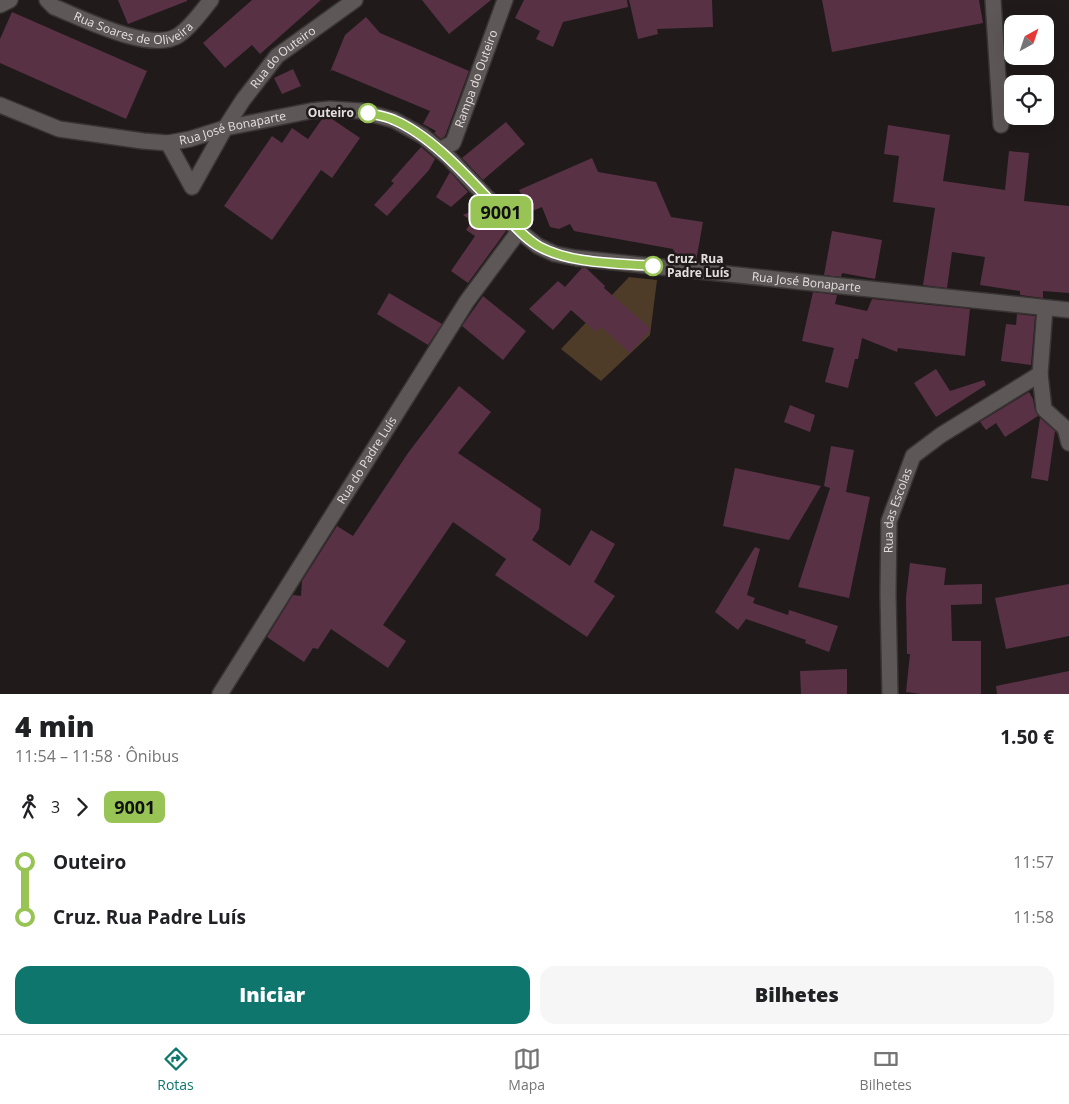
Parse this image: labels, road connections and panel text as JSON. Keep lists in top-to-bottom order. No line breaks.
{"streets":{"street":["Rua Soares de Oliveira","Rua do Outeiro","Rampa do Outeiro","Rua José Bonaparte","Rua do Padre Luís","Rua das Escolas"]},"crossings":[["Rua do Outeiro","Rua José Bonaparte"],["Rampa do Outeiro","Rua José Bonaparte"],["Rua José Bonaparte","Rua do Padre Luís"]],"places":["Outeiro","Cruz. Rua Padre Luís"],"lines":["bus line 9001"],"north":"top right","page":{"on_map":"9001","heading":["4 min","11:54 – 11:58 · Ônibus","1.50 €"],"legs":["3","9001"],"list":[{"name":"Outeiro","value":"11:57"},{"name":"Cruz. Rua Padre Luís","value":"11:58"}],"buttons":["Iniciar","Bilhetes"],"tabs":["Rotas","Mapa","Bilhetes"]}}
